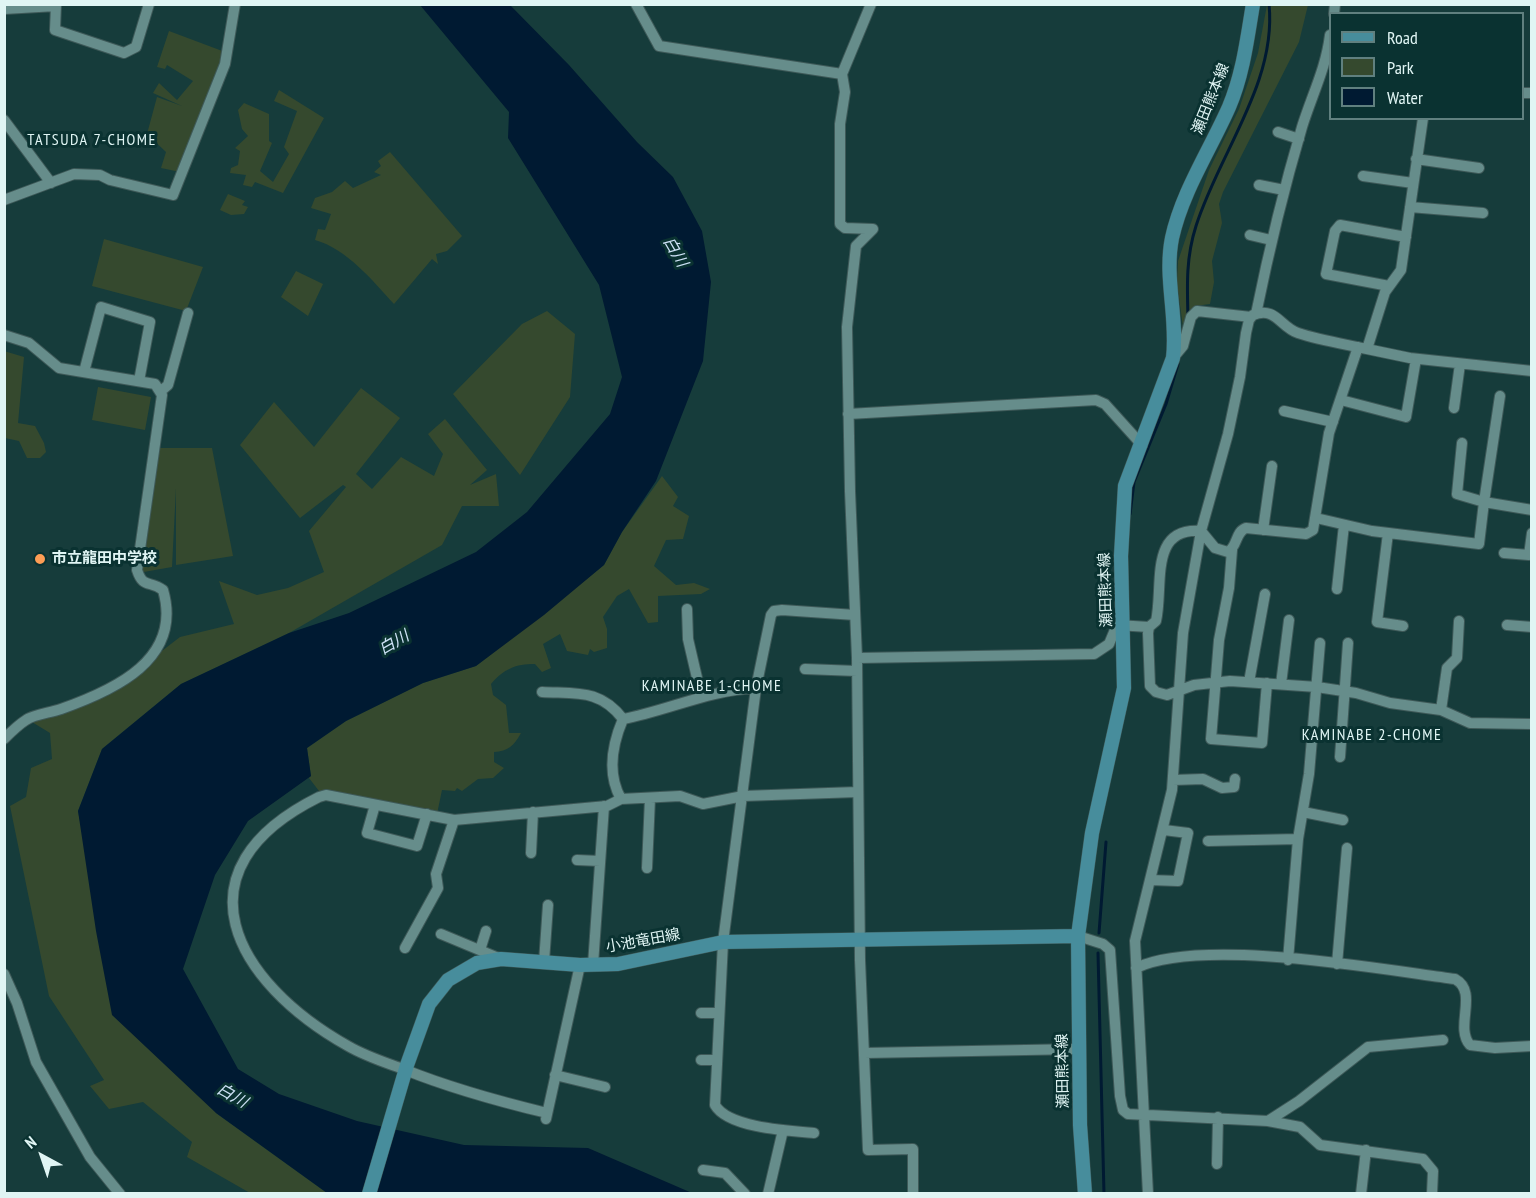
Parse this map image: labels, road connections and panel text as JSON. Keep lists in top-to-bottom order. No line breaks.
{"streets":{"main road":["瀬田熊本線","小池竜田線"]},"crossings":[["瀬田熊本線","小池竜田線"]],"districts":["TATSUDA 7-CHOME","KAMINABE 1-CHOME","KAMINABE 2-CHOME"],"water":["白川"],"places":["市立龍田中学校"],"legend":["Road","Park","Water"],"north":"top left"}
